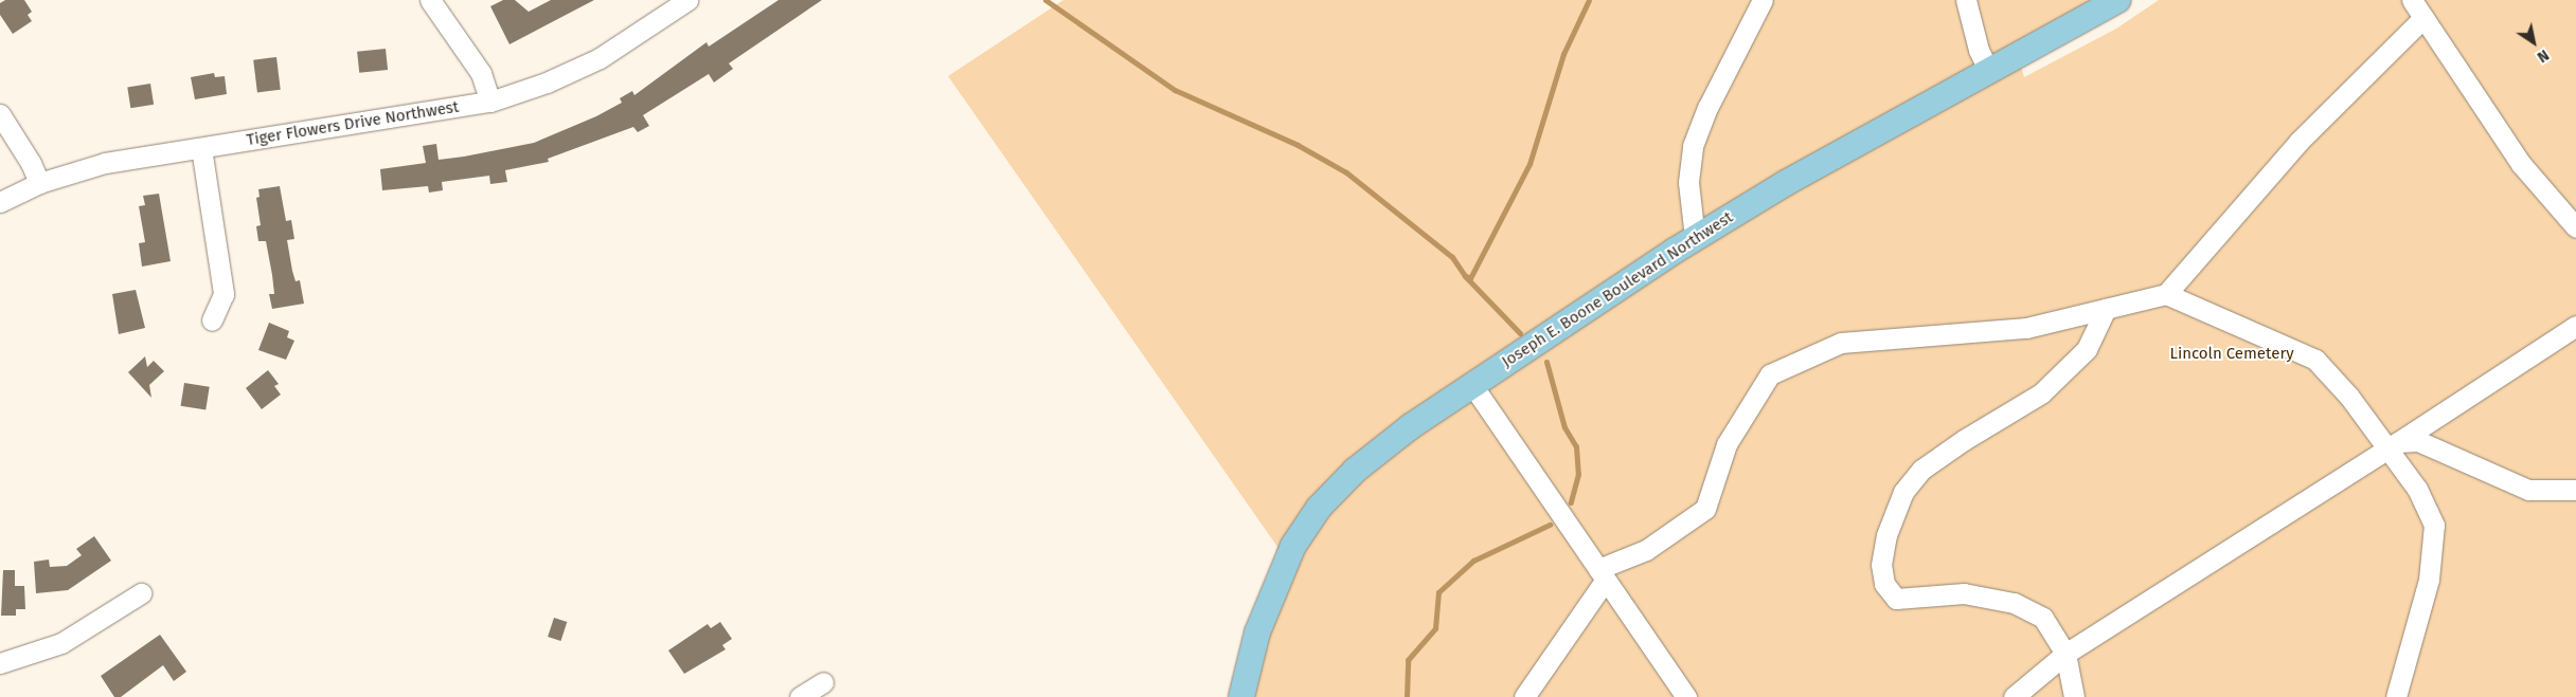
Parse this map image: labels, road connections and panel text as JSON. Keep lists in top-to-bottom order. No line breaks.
{"streets":{"main road":["Joseph E. Boone Boulevard Northwest"],"street":["Tiger Flowers Drive Northwest"]},"parks":["Lincoln Cemetery"],"north":"bottom right"}
